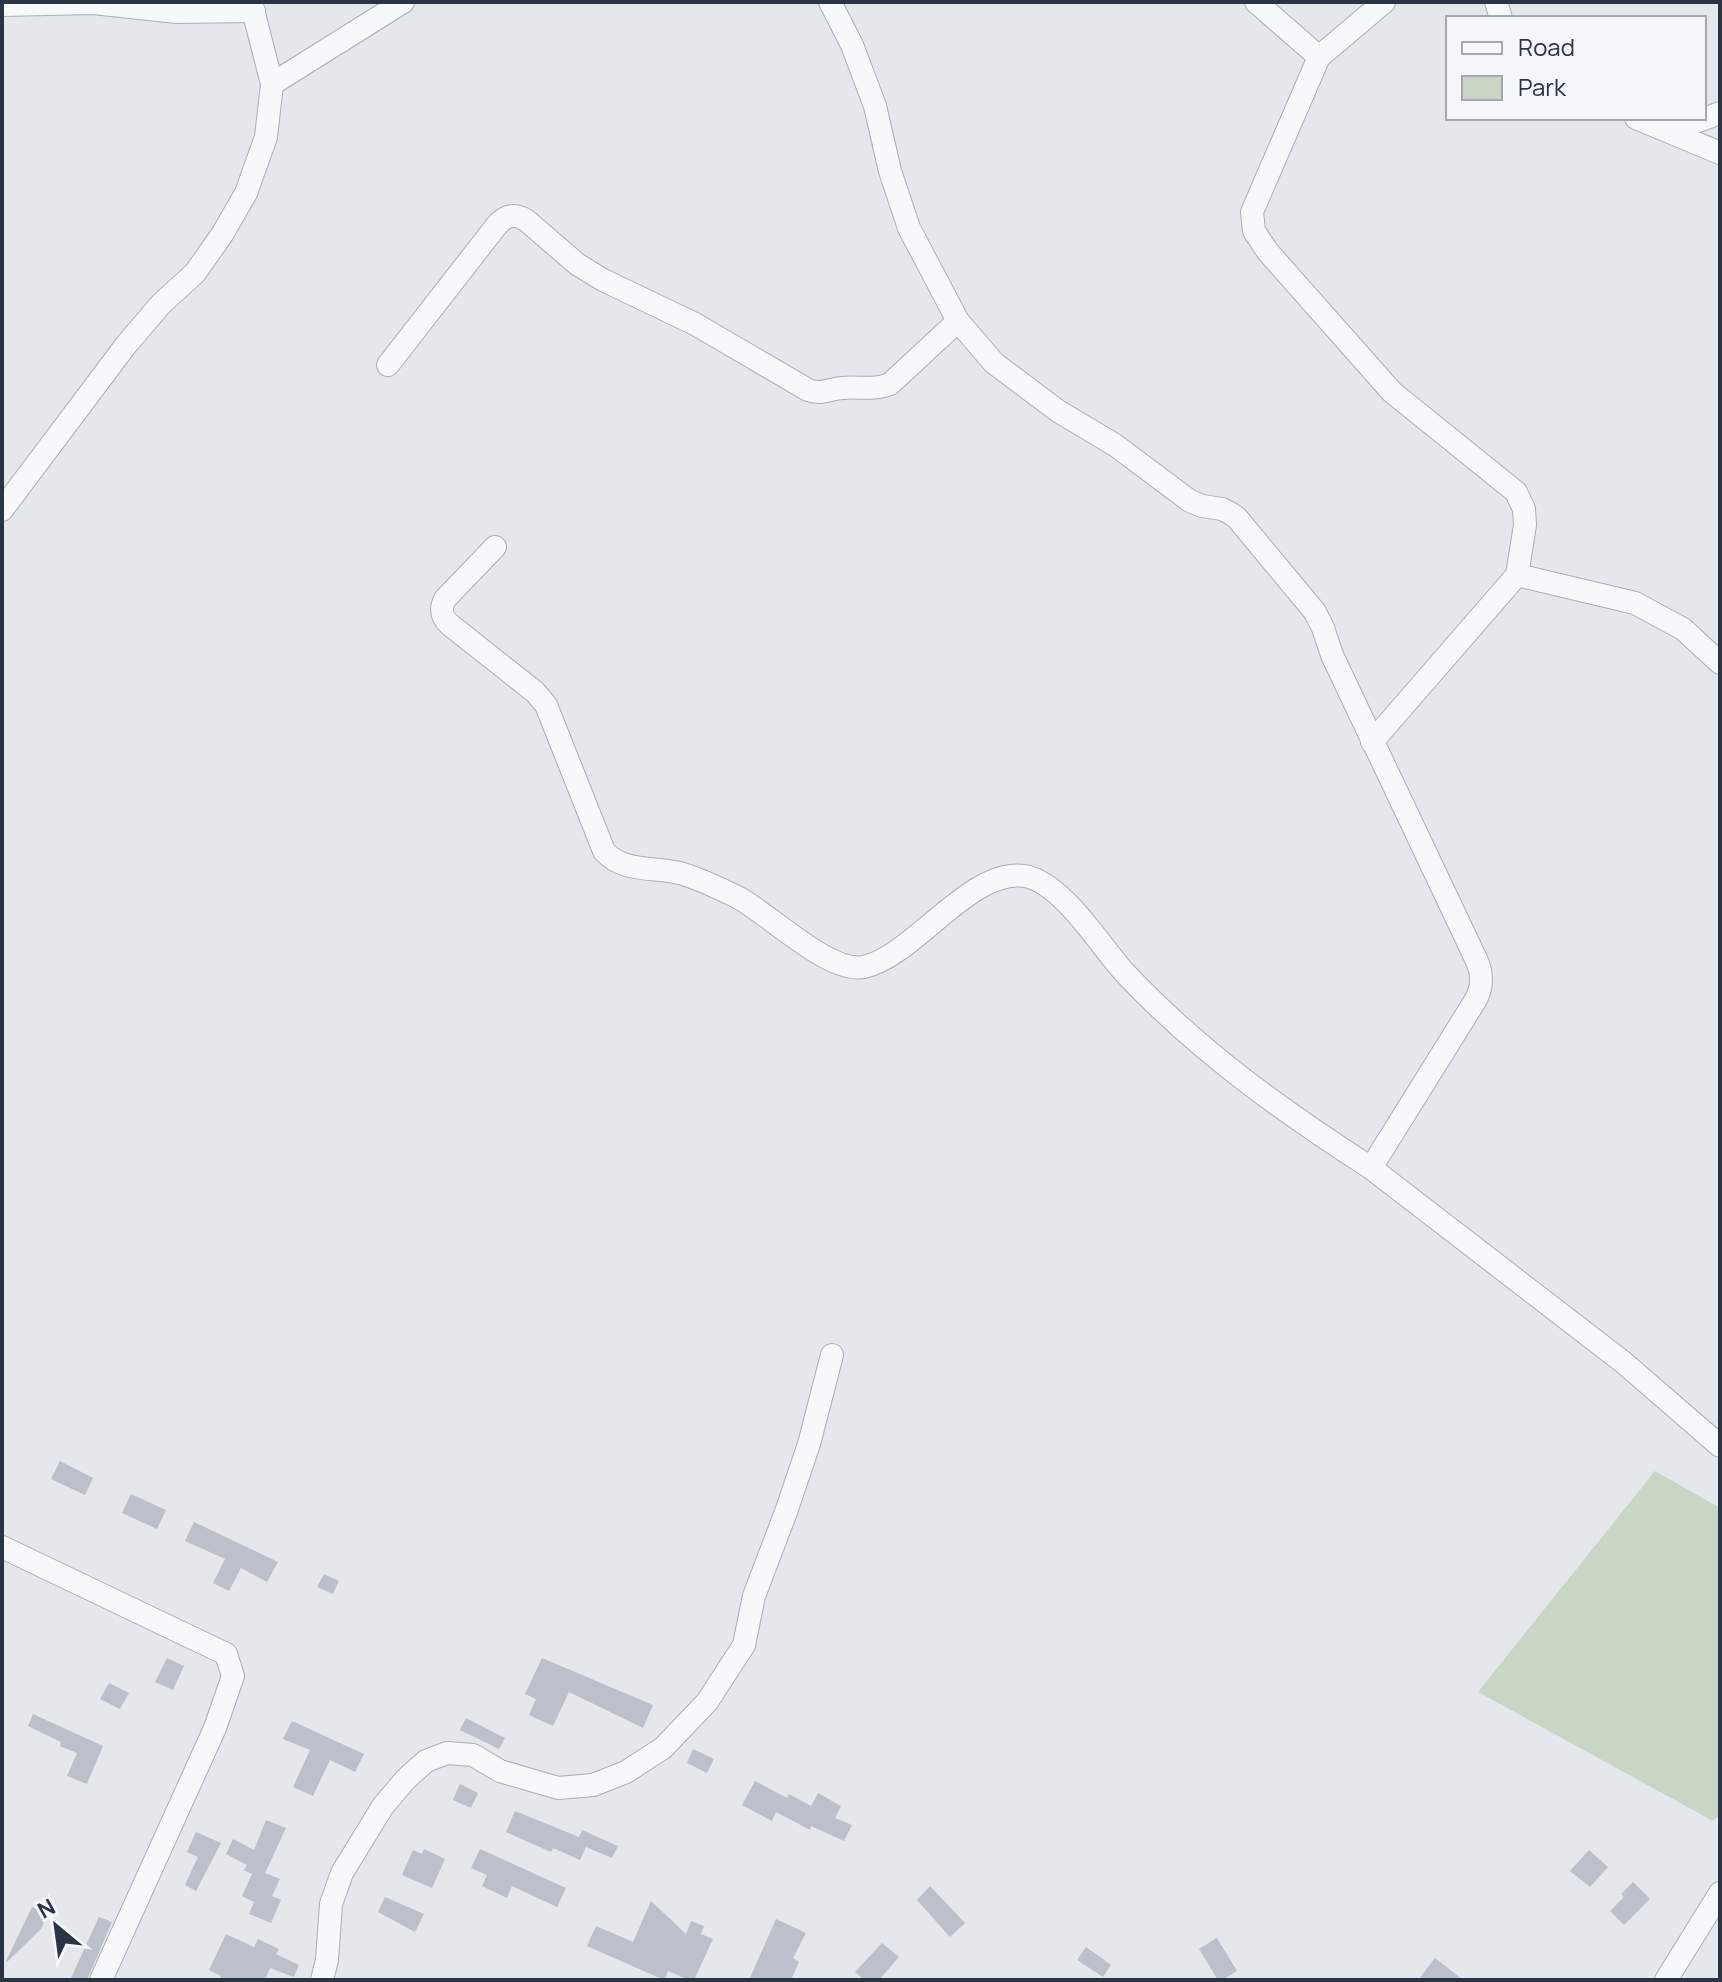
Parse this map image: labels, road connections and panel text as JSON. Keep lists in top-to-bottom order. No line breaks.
{"legend":["Road","Park"],"north":"top left"}
